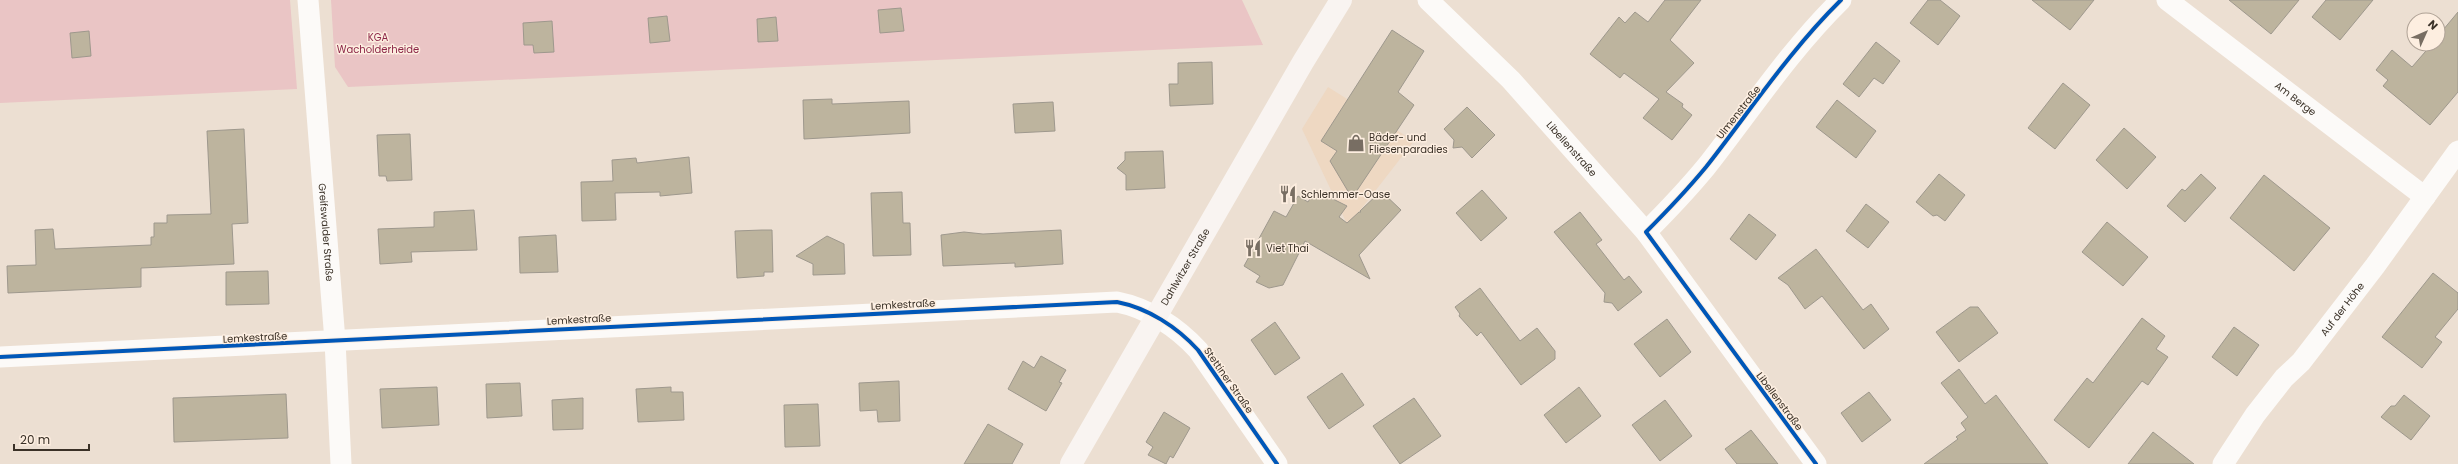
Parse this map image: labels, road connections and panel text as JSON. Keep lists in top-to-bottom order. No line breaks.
{"streets":{"main road":["Dahlwitzer Straße"],"street":["Am Berge","Ulmenstraße","Libellenstraße","Greifswalder Straße","Lemkestraße","Auf der Höhe","Stettiner Straße"]},"crossings":[["Am Berge","Auf der Höhe"],["Ulmenstraße","Libellenstraße"],["Greifswalder Straße","Lemkestraße"],["Dahlwitzer Straße","Lemkestraße"],["Dahlwitzer Straße","Stettiner Straße"],["Lemkestraße","Stettiner Straße"]],"parks":["KGA Wacholderheide"],"places":{"shop":["Bäder- und Fliesenparadies"],"restaurant":["Schlemmer-Oase","Viet Thai"]},"scale_bar":"20 m","north":"top right"}
